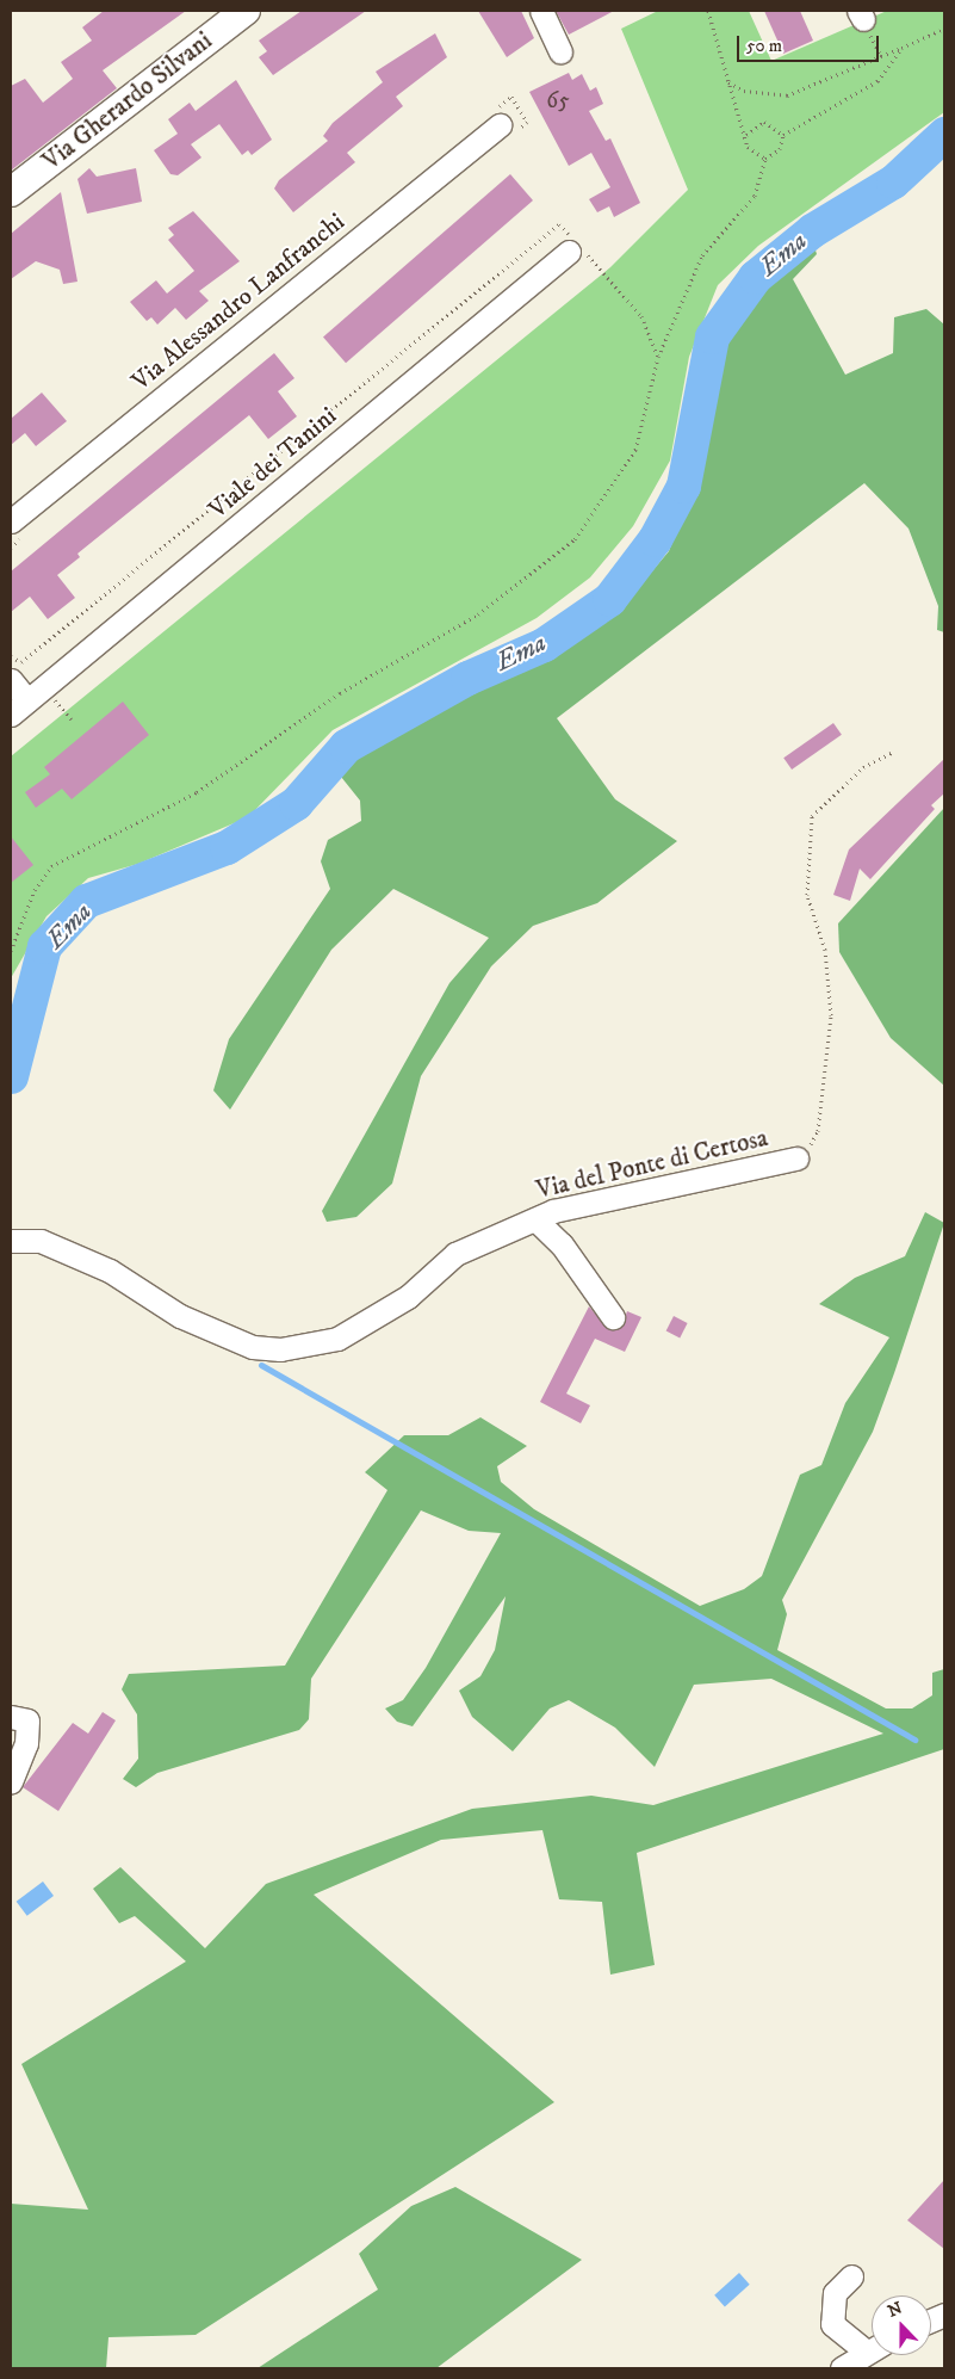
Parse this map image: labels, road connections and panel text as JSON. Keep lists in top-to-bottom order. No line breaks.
{"streets":{"main road":["Via Gherardo Silvani"],"street":["Via Alessandro Lanfranchi","Viale dei Tanini","Via del Ponte di Certosa"]},"water":["Ema"],"house_numbers":["65"],"scale_bar":"50 m","north":"top"}
